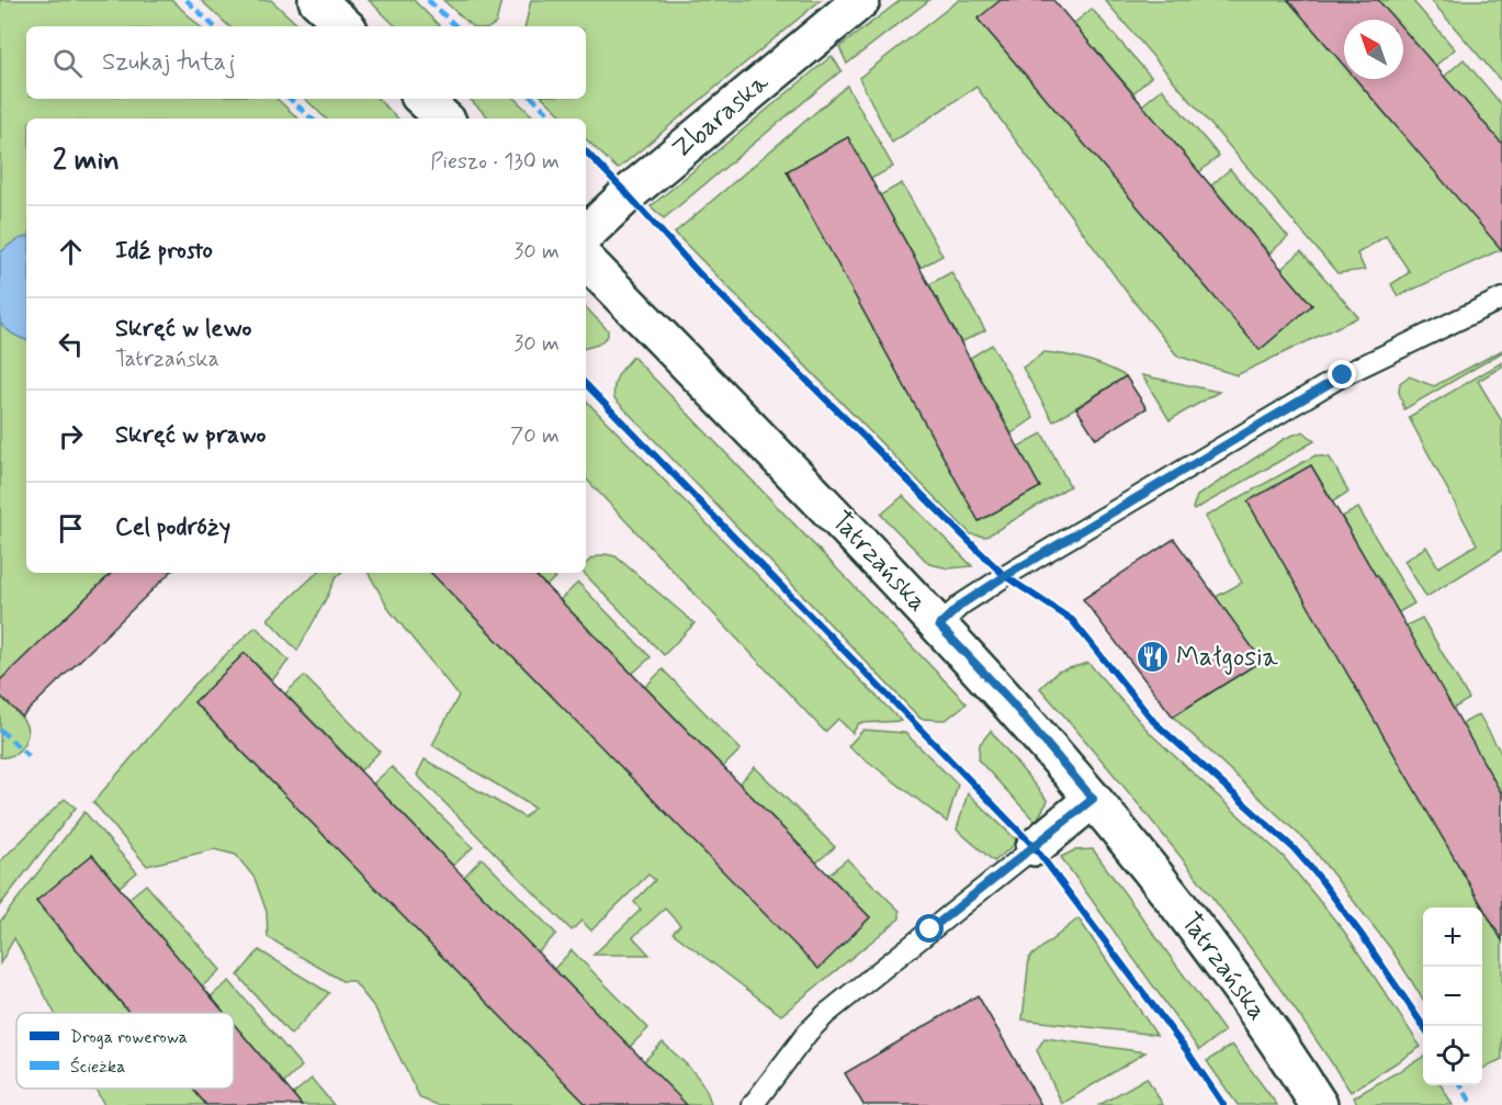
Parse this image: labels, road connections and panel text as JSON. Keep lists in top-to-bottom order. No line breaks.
{"streets":{"street":["Zbaraska","Tatrzańska"]},"places":{"restaurant":["Małgosia"]},"legend":["Droga rowerowa","Ścieżka"],"north":"top left","page":{"search":"Szukaj tutaj","heading":["2 min","Pieszo · 130 m"],"list":[["Idź prosto","30 m"],["Skręć w lewo","Tatrzańska","30 m"],["Skręć w prawo","70 m"],"Cel podróży"],"map_buttons":["+","−"]}}
